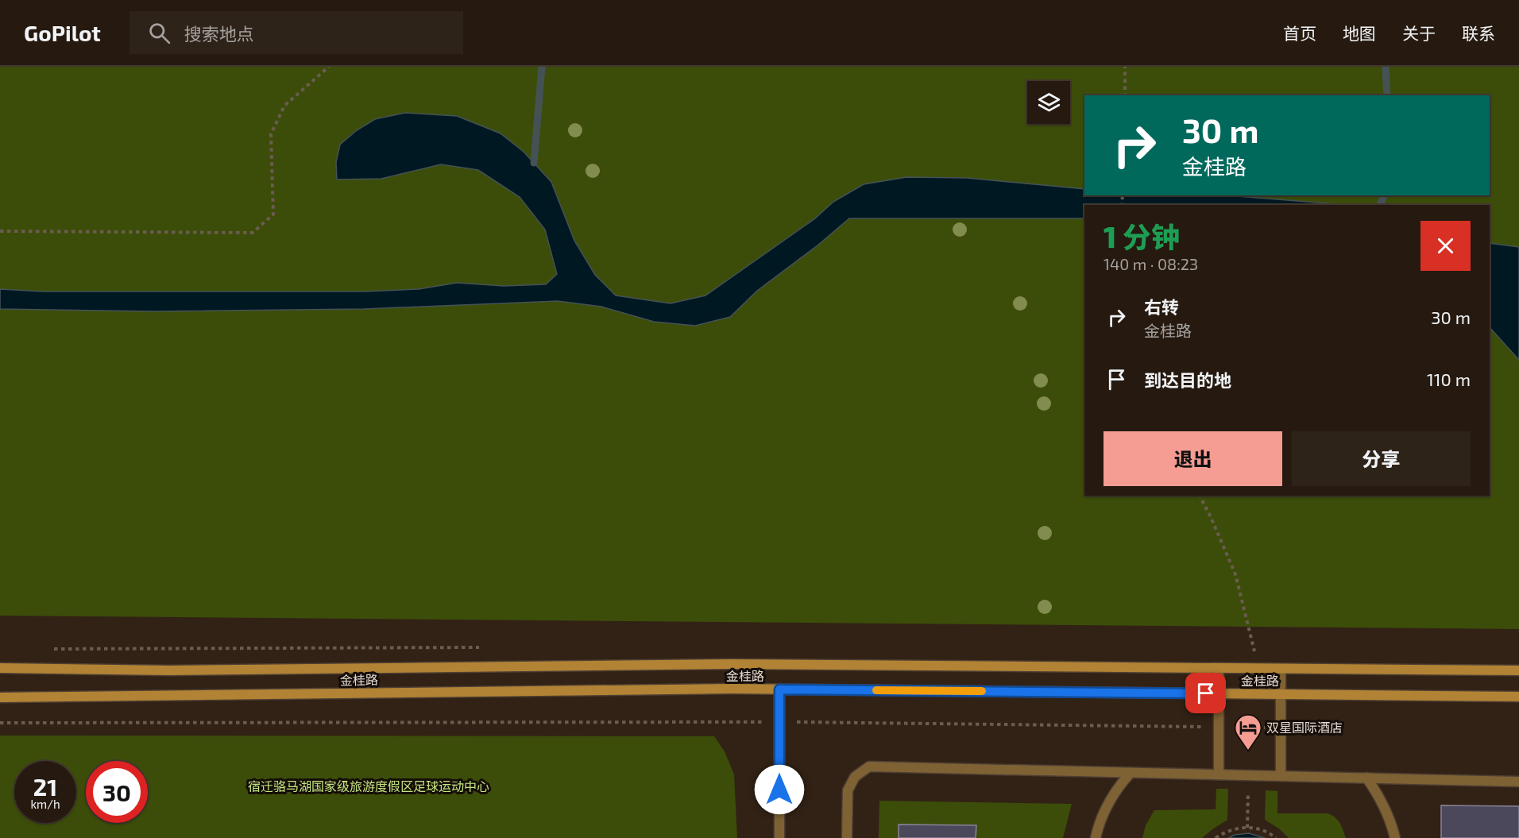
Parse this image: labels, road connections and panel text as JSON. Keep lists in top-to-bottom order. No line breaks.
{"streets":{"street":["金桂路"]},"parks":["宿迁骆马湖国家级旅游度假区足球运动中心"],"places":{"hotel":["双星国际酒店"]},"page":{"header":"GoPilot","search":"搜索地点","nav":["首页","地图","关于","联系"],"turn":["30 m","金桂路"],"heading":["1 分钟","140 m · 08:23"],"list":[{"name":"右转","note":"金桂路","value":"30 m"},{"name":"到达目的地","value":"110 m"}],"buttons":["退出","分享"],"speed":"21 km/h","limit":"30"}}
